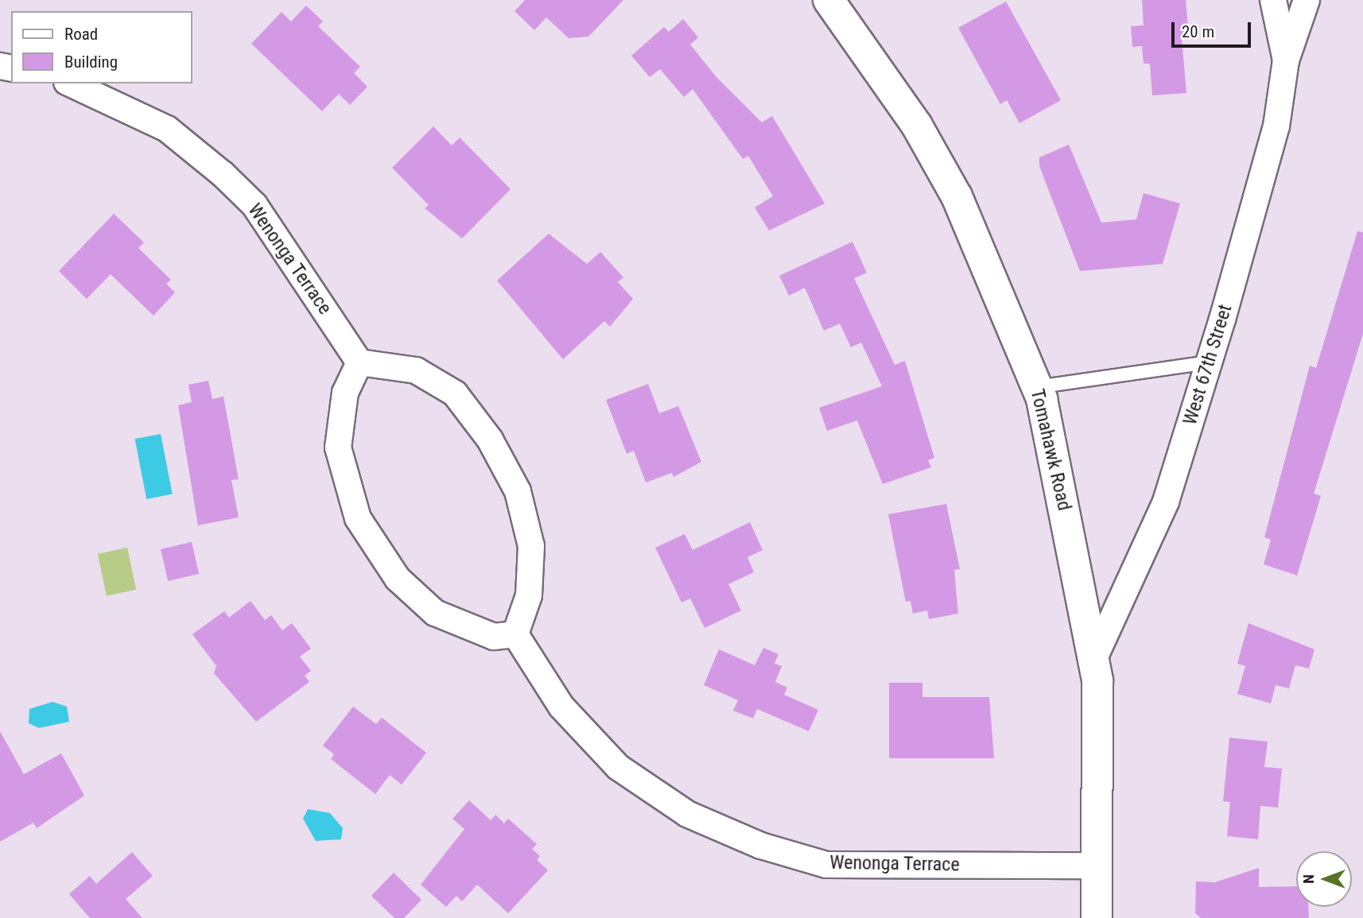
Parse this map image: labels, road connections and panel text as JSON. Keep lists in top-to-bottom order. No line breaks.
{"streets":{"street":["Wenonga Terrace","West 67th Street","Tomahawk Road"]},"crossings":[["Wenonga Terrace","Tomahawk Road"],["West 67th Street","Tomahawk Road"]],"legend":["Road","Building"],"scale_bar":"20 m","north":"left"}
